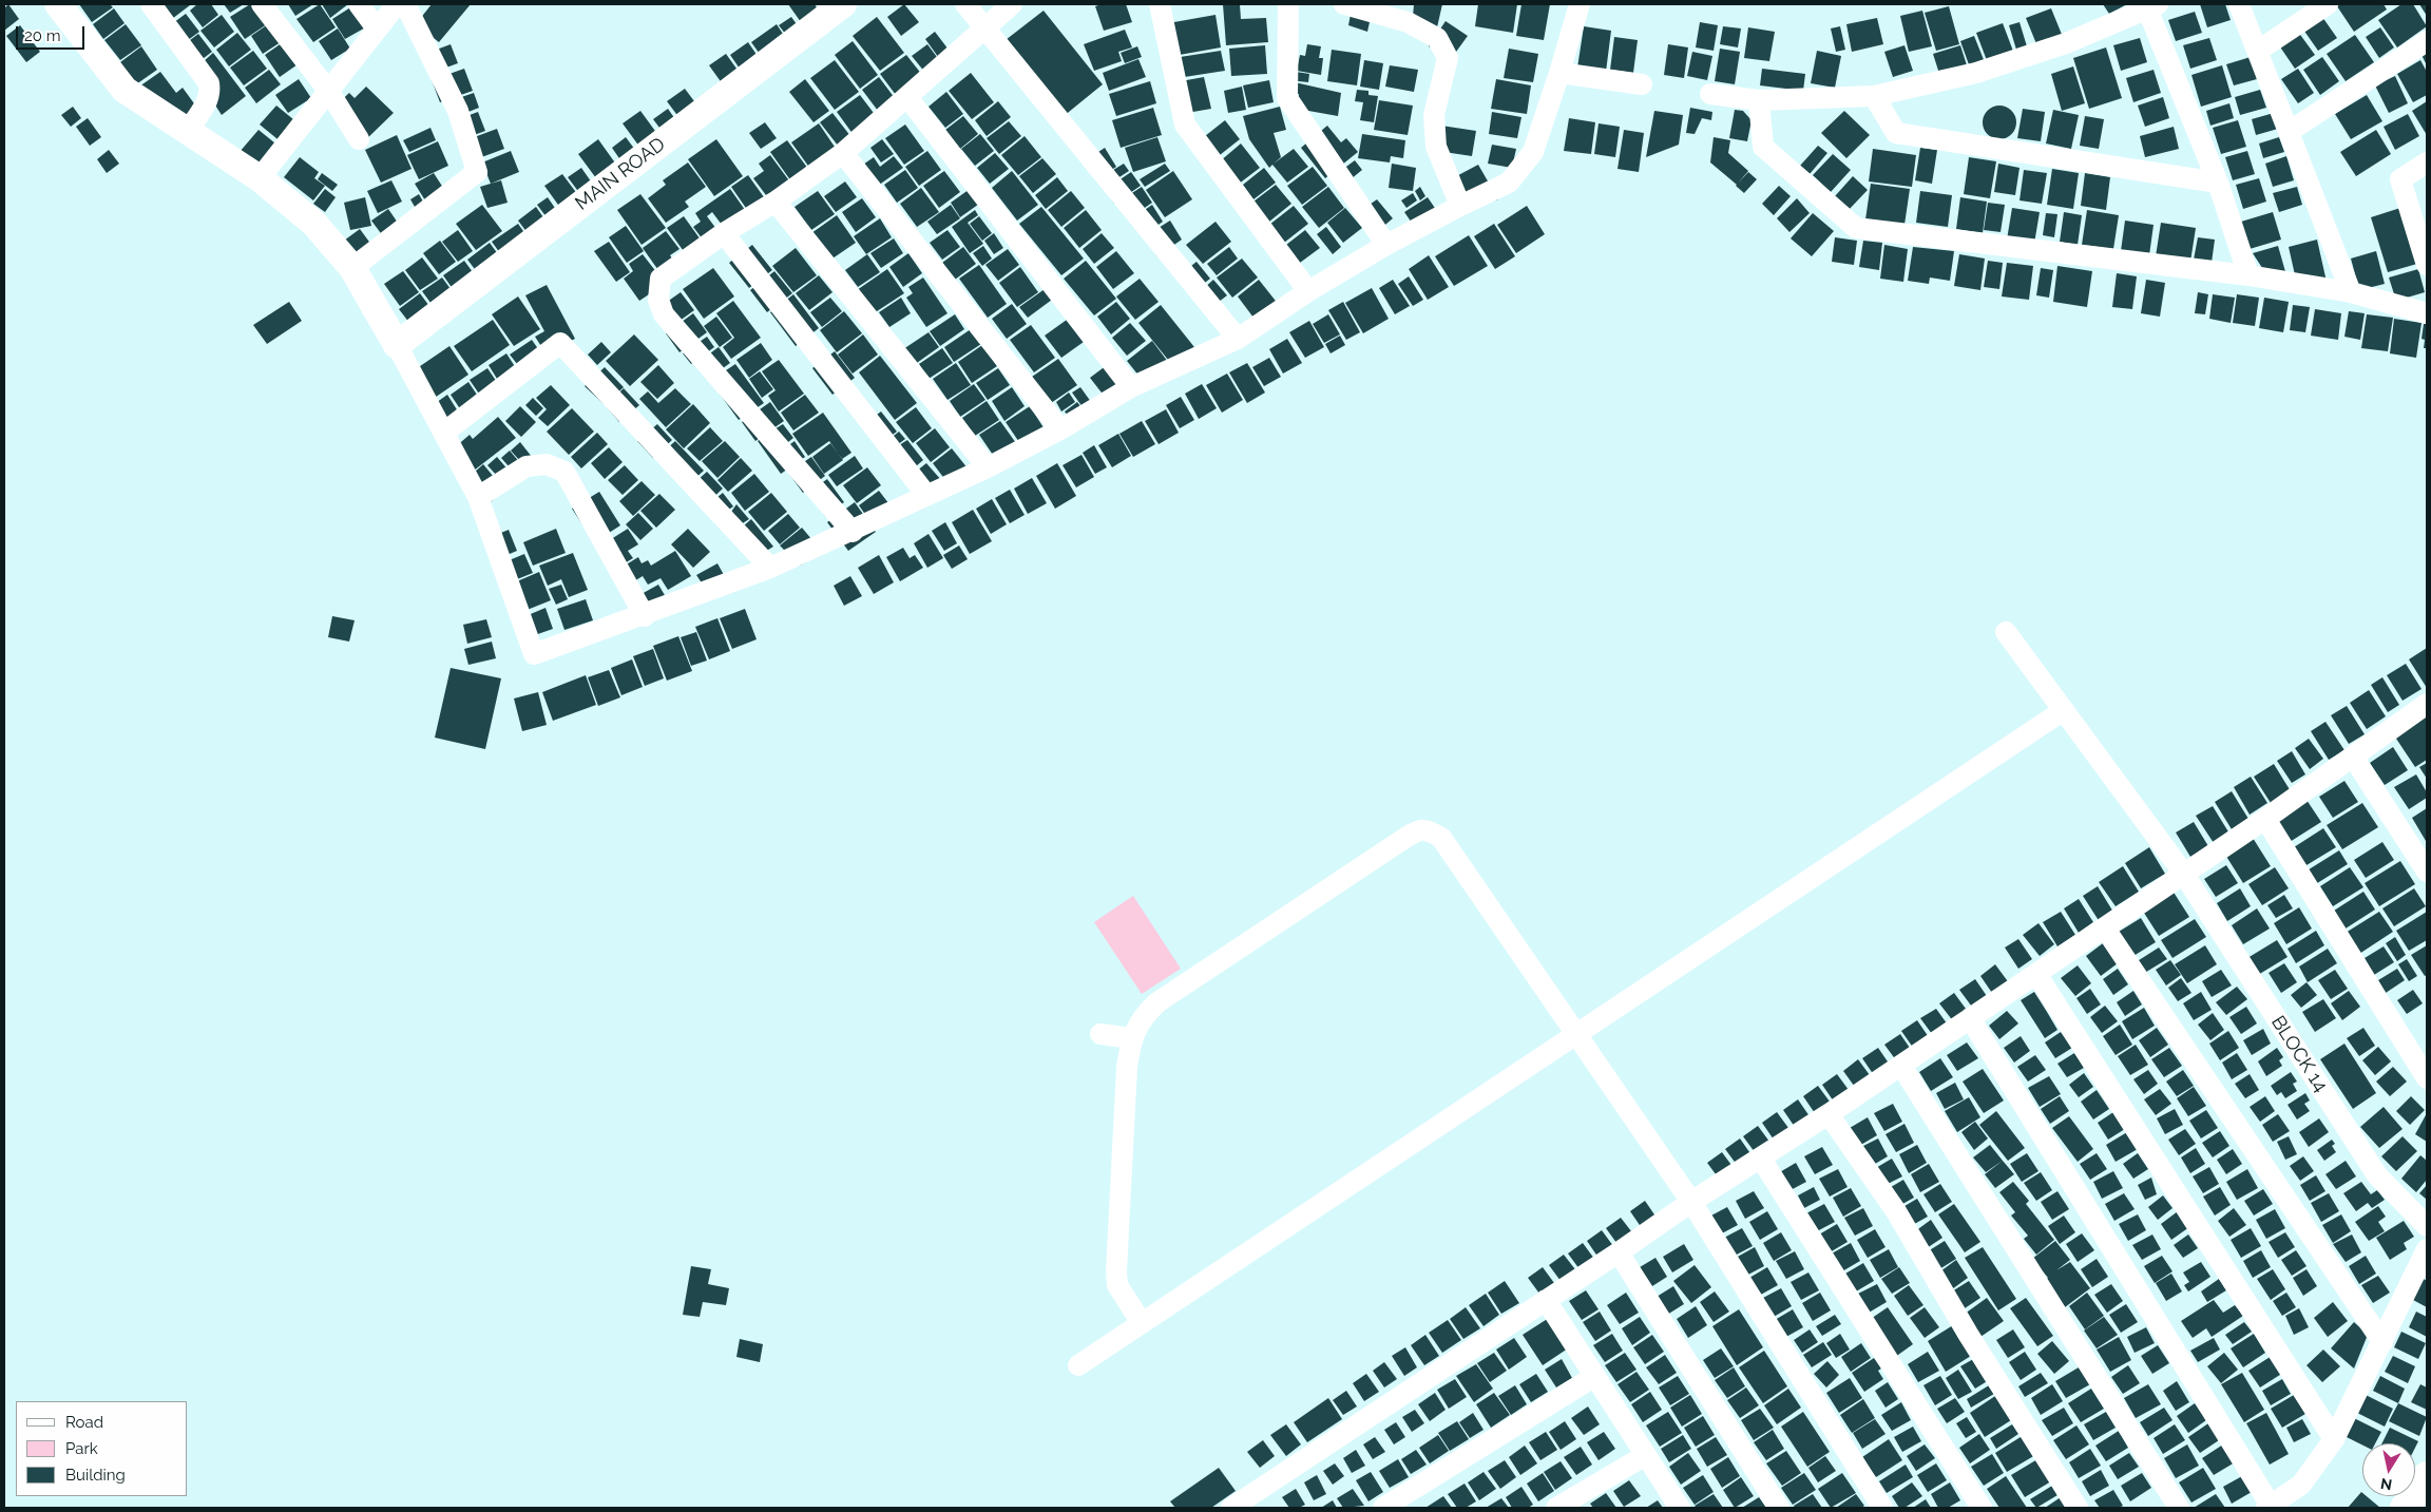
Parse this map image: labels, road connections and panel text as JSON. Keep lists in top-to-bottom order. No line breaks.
{"streets":{"street":["MAIN ROAD","BLOCK 14"]},"legend":["Road","Park","Building"],"scale_bar":"20 m","north":"bottom"}
